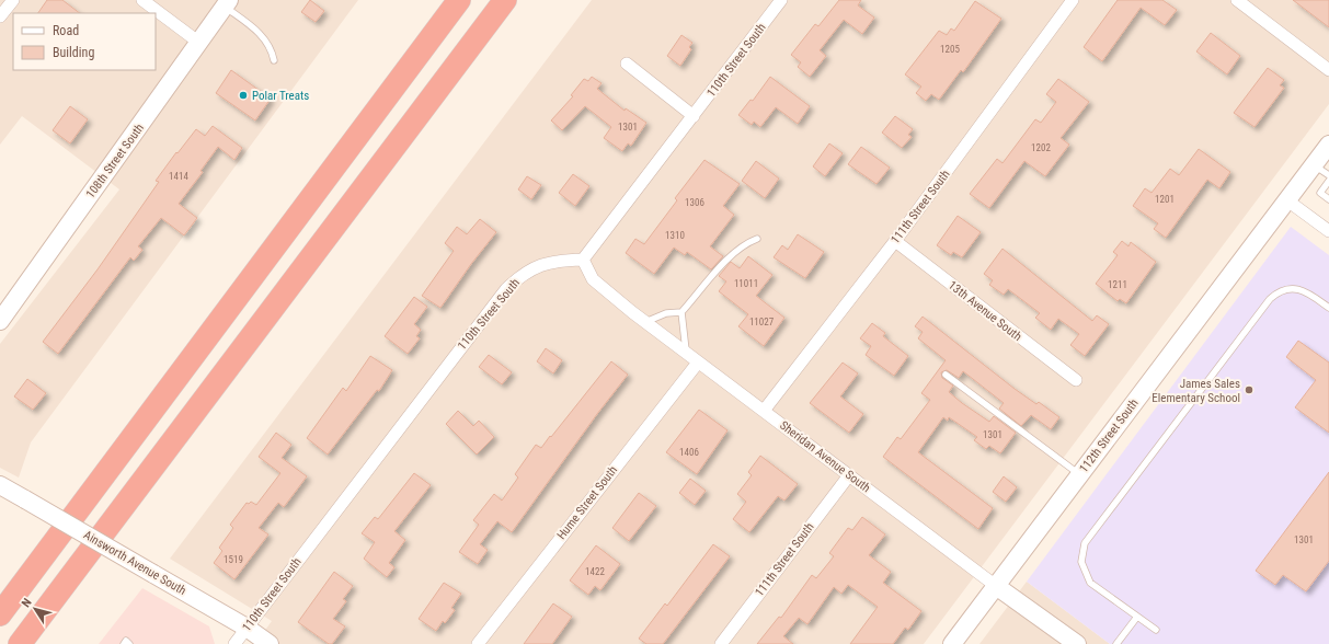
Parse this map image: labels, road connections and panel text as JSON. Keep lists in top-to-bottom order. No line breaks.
{"streets":{"street":["110th Street South","108th Street South","111th Street South","13th Avenue South","112th Street South","Sheridan Avenue South","Hume Street South","Ainsworth Avenue South"]},"crossings":[["110th Street South","Sheridan Avenue South"],["110th Street South","Ainsworth Avenue South"],["111th Street South","13th Avenue South"],["111th Street South","Sheridan Avenue South"],["112th Street South","Sheridan Avenue South"],["Sheridan Avenue South","Hume Street South"]],"places":["Polar Treats","James Sales Elementary School"],"house_numbers":["1205","1301","1202","1414","1201","1306","1310","11011","1211","11027","1301","1406","1301","1519","1422"],"legend":["Road","Building"],"north":"top left"}
